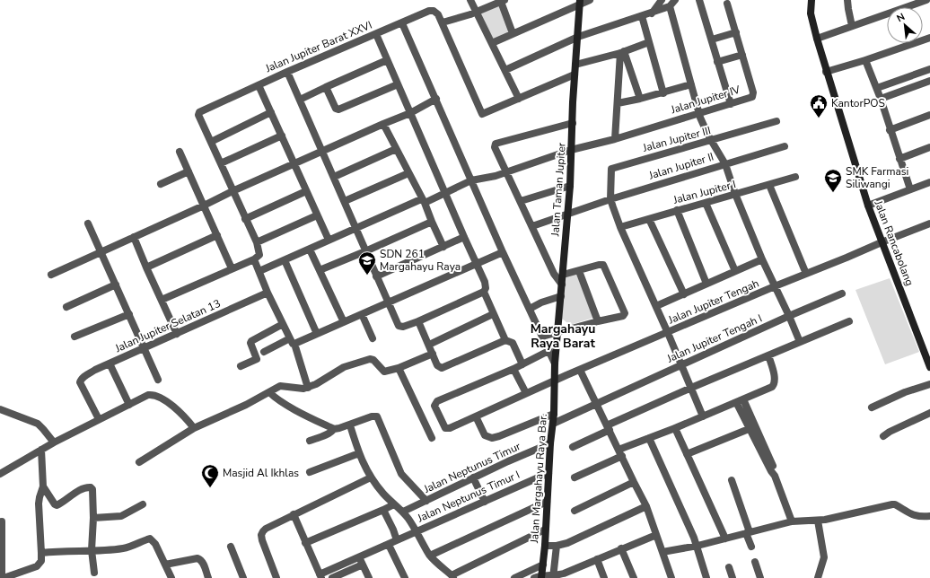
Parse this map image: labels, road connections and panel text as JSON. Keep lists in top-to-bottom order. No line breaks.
{"streets":{"street":["Jalan Jupiter Barat XXVI","Jalan Jupiter IV","Jalan Jupiter III","Jalan Jupiter II","Jalan Taman Jupiter","Jalan Jupiter I","Jalan Rancabolang","Jalan Jupiter Tengah","Jalan Jupiter Selatan 13","Jalan Jupiter Tengah I","Jalan Neptunus Timur","Jalan Margahayu Raya Bar.","Jalan Neptunus Timur I"]},"crossings":[["Jalan Jupiter IV","Jalan Taman Jupiter"],["Jalan Jupiter III","Jalan Jupiter II"],["Jalan Jupiter II","Jalan Taman Jupiter"],["Jalan Taman Jupiter","Jalan Jupiter Tengah"],["Jalan Taman Jupiter","Jalan Margahayu Raya Bar."],["Jalan Rancabolang","Jalan Jupiter Tengah"],["Jalan Jupiter Tengah","Jalan Margahayu Raya Bar."],["Jalan Jupiter Tengah I","Jalan Margahayu Raya Bar."],["Jalan Neptunus Timur","Jalan Margahayu Raya Bar."],["Jalan Margahayu Raya Bar.","Jalan Neptunus Timur I"]],"districts":["Margahayu Raya Barat"],"places":{"public building":["KantorPOS"],"school or university":["SMK Farmasi Siliwangi","SDN 261 Margahayu Raya"],"mosque":["Masjid Al Ikhlas"]},"north":"top left"}
